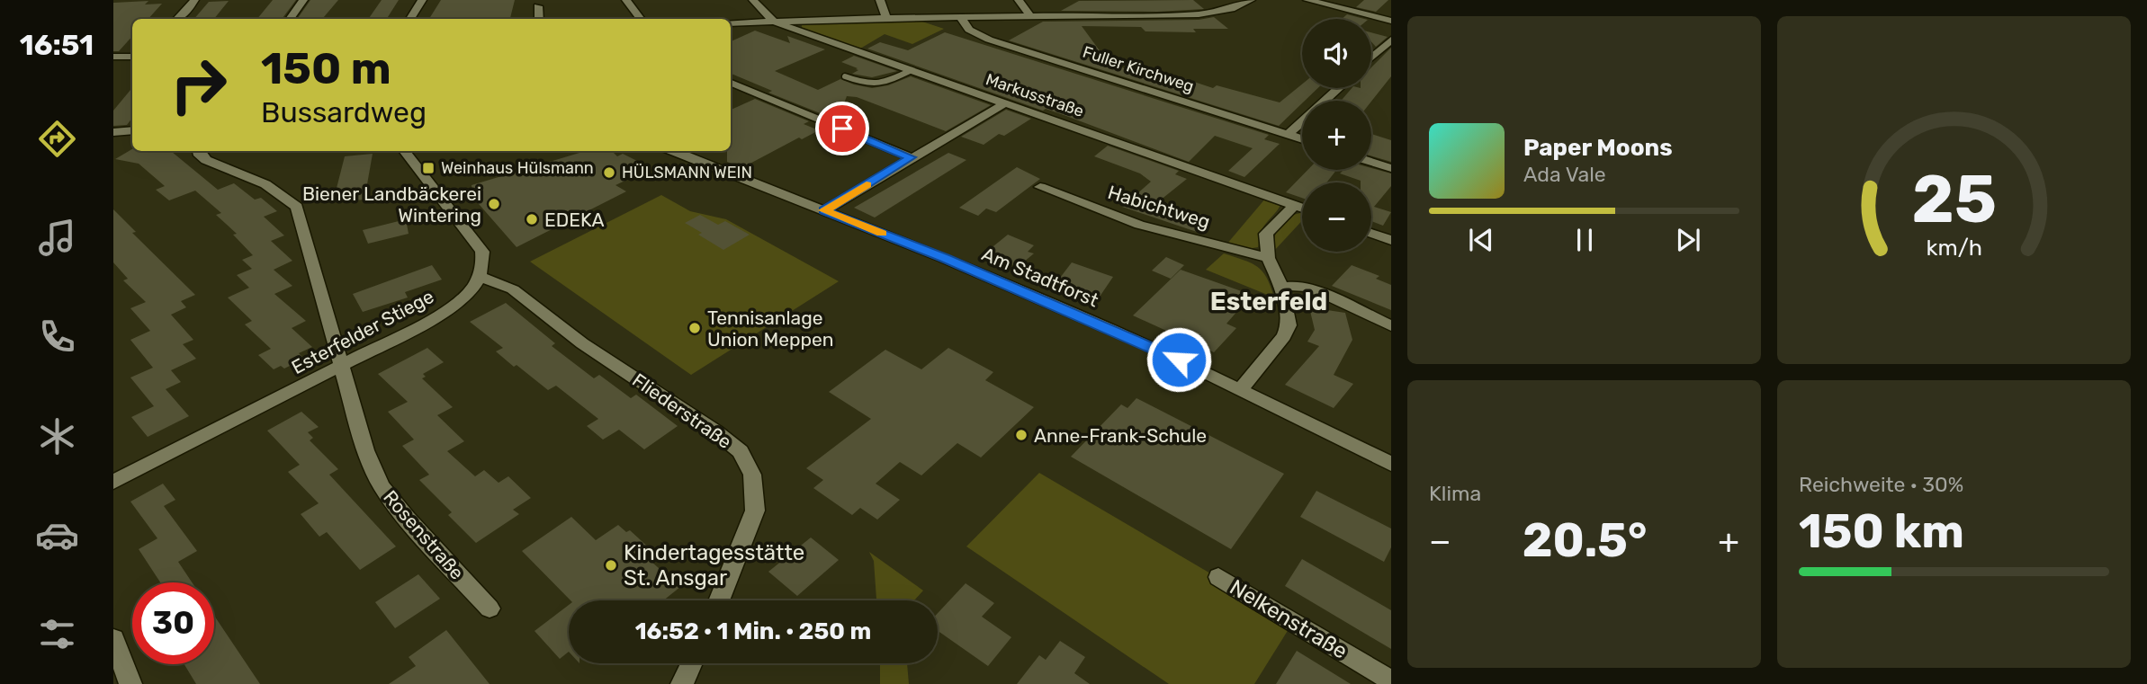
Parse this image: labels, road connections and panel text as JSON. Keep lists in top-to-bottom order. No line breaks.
{"streets":{"street":["Fuller Kirchweg","Markusstraße","Habichtweg","Am Stadtforst","Esterfelder Stiege","Fliederstraße","Rosenstraße","Nelkenstraße"]},"crossings":[["Esterfelder Stiege","Fliederstraße"],["Esterfelder Stiege","Rosenstraße"]],"districts":["Esterfeld"],"places":{"transit":["Weinhaus Hülsmann"],"other":["HÜLSMANN WEIN","Biener Landbäckerei Wintering","EDEKA","Tennisanlage Union Meppen","Anne-Frank-Schule","Kindertagesstätte St. Ansgar"]},"page":{"tabs":"16:51","map_buttons":["+","−"],"turn":["150 m","Bussardweg"],"song":["Paper Moons","Ada Vale"],"tile":["Klima",["Reichweite · 30%","150 km"]],"heat":["−","20.5°","+"],"limit":"30","trip":"16:52 · 1 Min. · 250 m","gauge":["25","km/h"]}}
